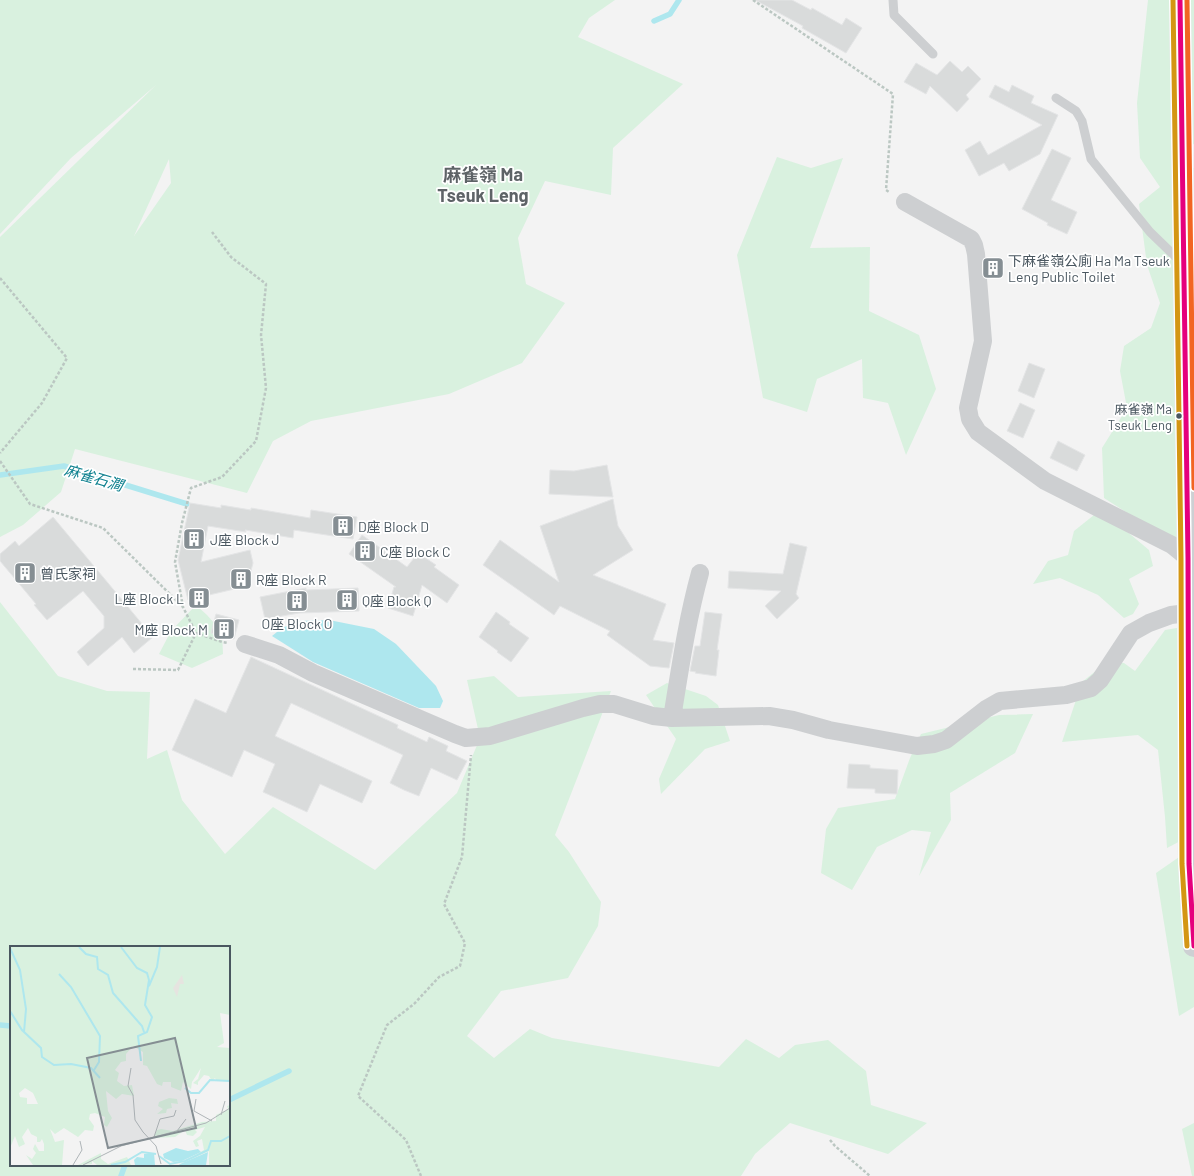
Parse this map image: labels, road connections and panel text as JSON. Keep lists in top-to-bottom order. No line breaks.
{"districts":["麻雀嶺 Ma Tseuk Leng"],"water":["麻雀石澗"],"places":{"building":["下麻雀嶺公廁 Ha Ma Tseuk Leng Public Toilet","D座 Block D","J座 Block J","C座 Block C","曾氏家祠","R座 Block R","L座 Block L","Q座 Block Q","O座 Block O","M座 Block M"],"other":["麻雀嶺 Ma Tseuk Leng"]}}
